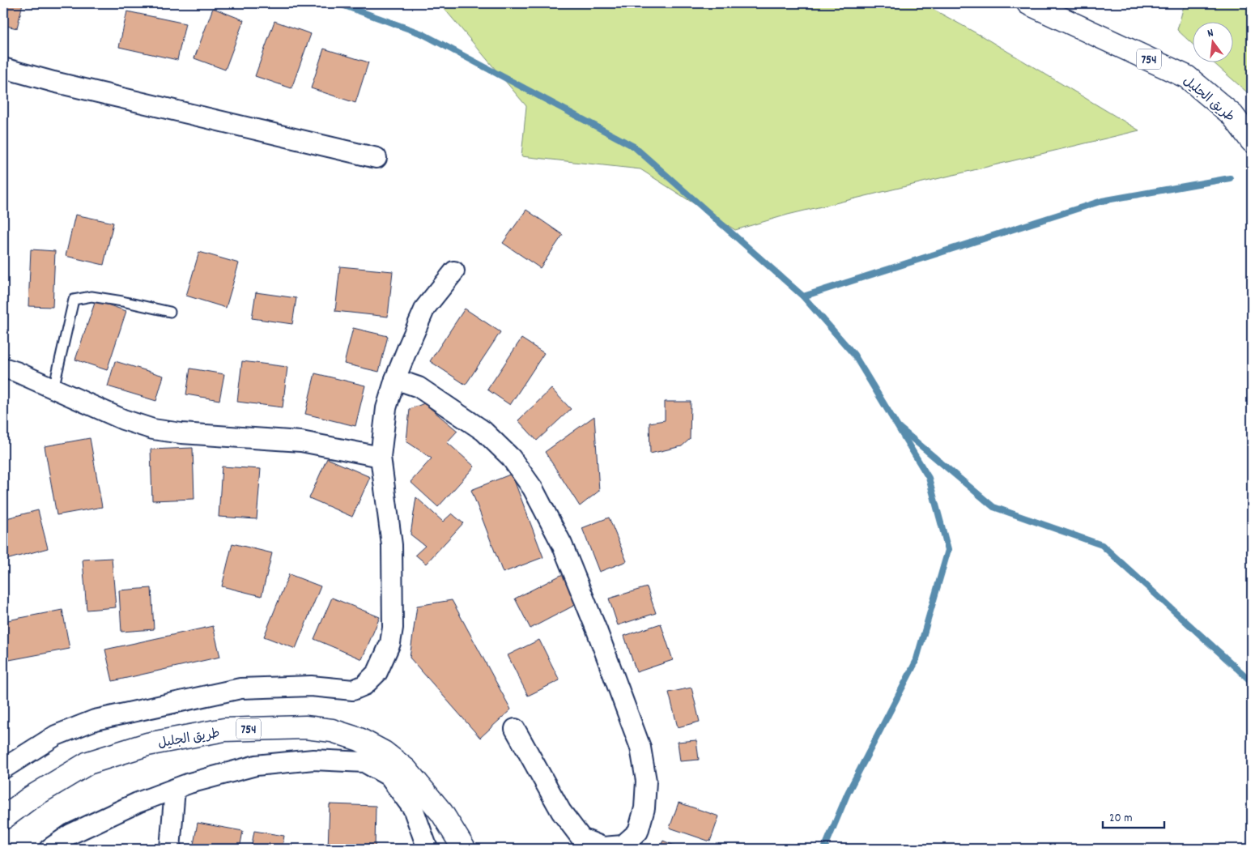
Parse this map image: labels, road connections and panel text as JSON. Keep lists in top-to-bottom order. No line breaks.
{"streets":{"main road":["754","طريق الجليل"]},"scale_bar":"20 m","north":"top"}
